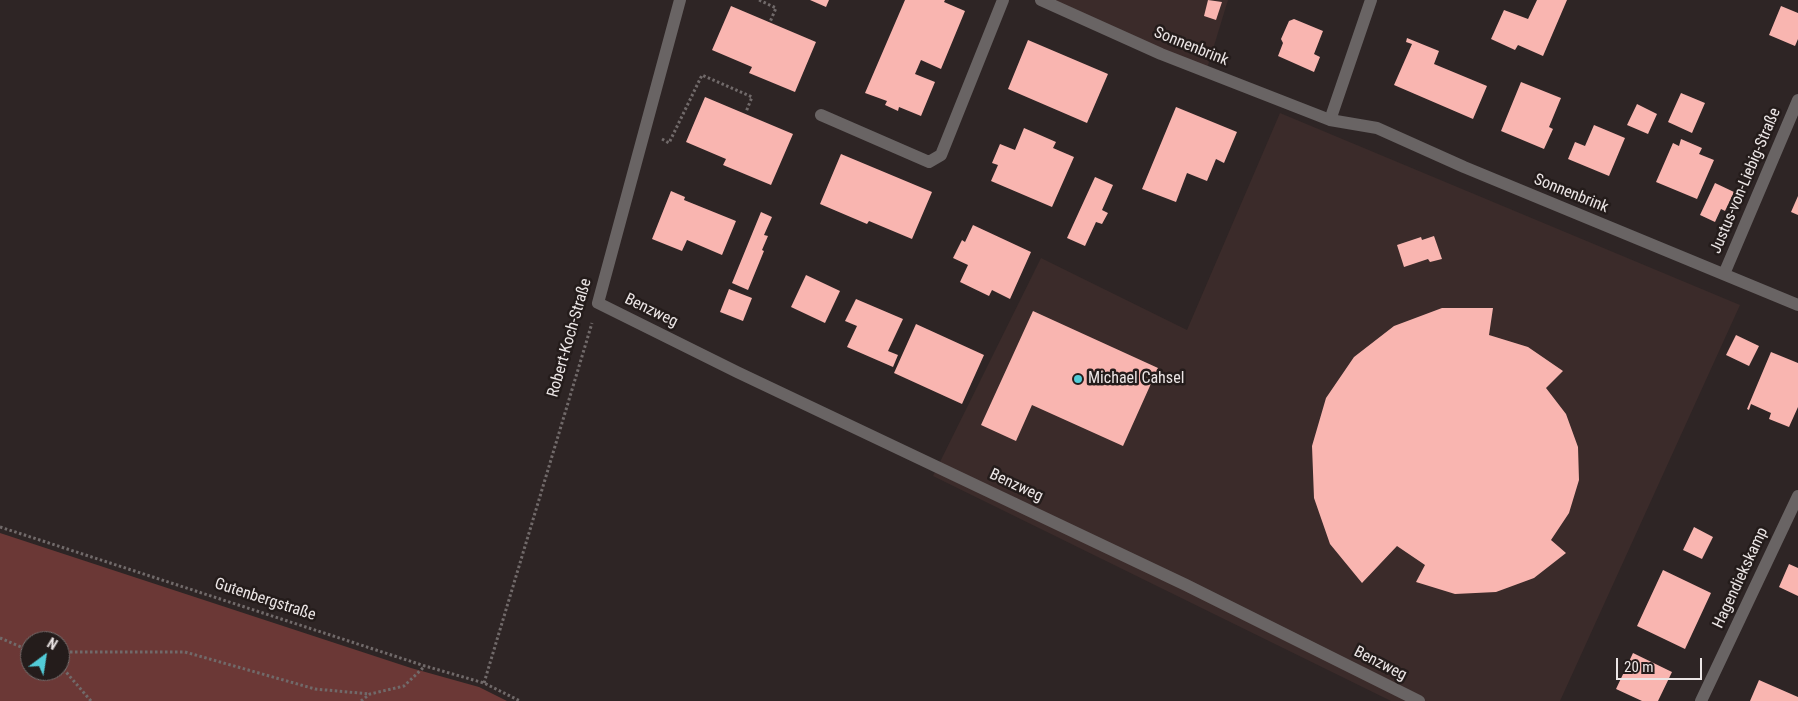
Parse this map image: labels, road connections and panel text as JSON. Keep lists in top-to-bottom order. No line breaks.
{"streets":{"street":["Sonnenbrink","Justus-von-Liebig-Straße","Benzweg","Robert-Koch-Straße","Hagendiekskamp"],"path":["Gutenbergstraße"]},"crossings":[["Sonnenbrink","Justus-von-Liebig-Straße"],["Benzweg","Robert-Koch-Straße"],["Robert-Koch-Straße","Gutenbergstraße"]],"places":["Michael Cahsel"],"scale_bar":"20 m","north":"top right"}
